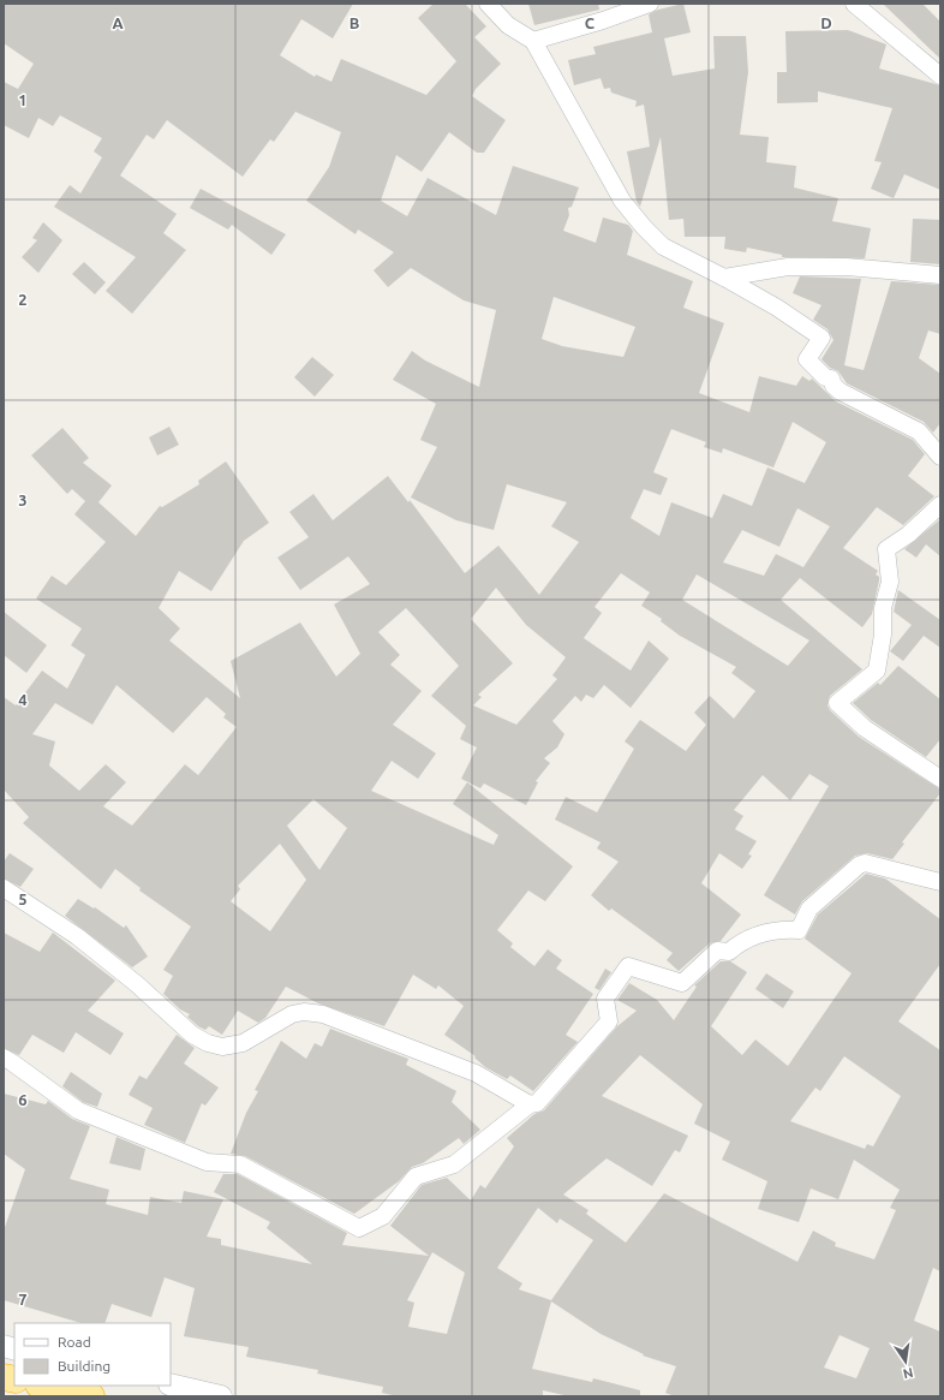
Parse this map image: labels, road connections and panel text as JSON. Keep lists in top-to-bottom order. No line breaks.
{"legend":["Road","Building"],"north":"bottom","grid":{"columns":["A","B","C","D"],"rows":["1","2","3","4","5","6","7"]}}
